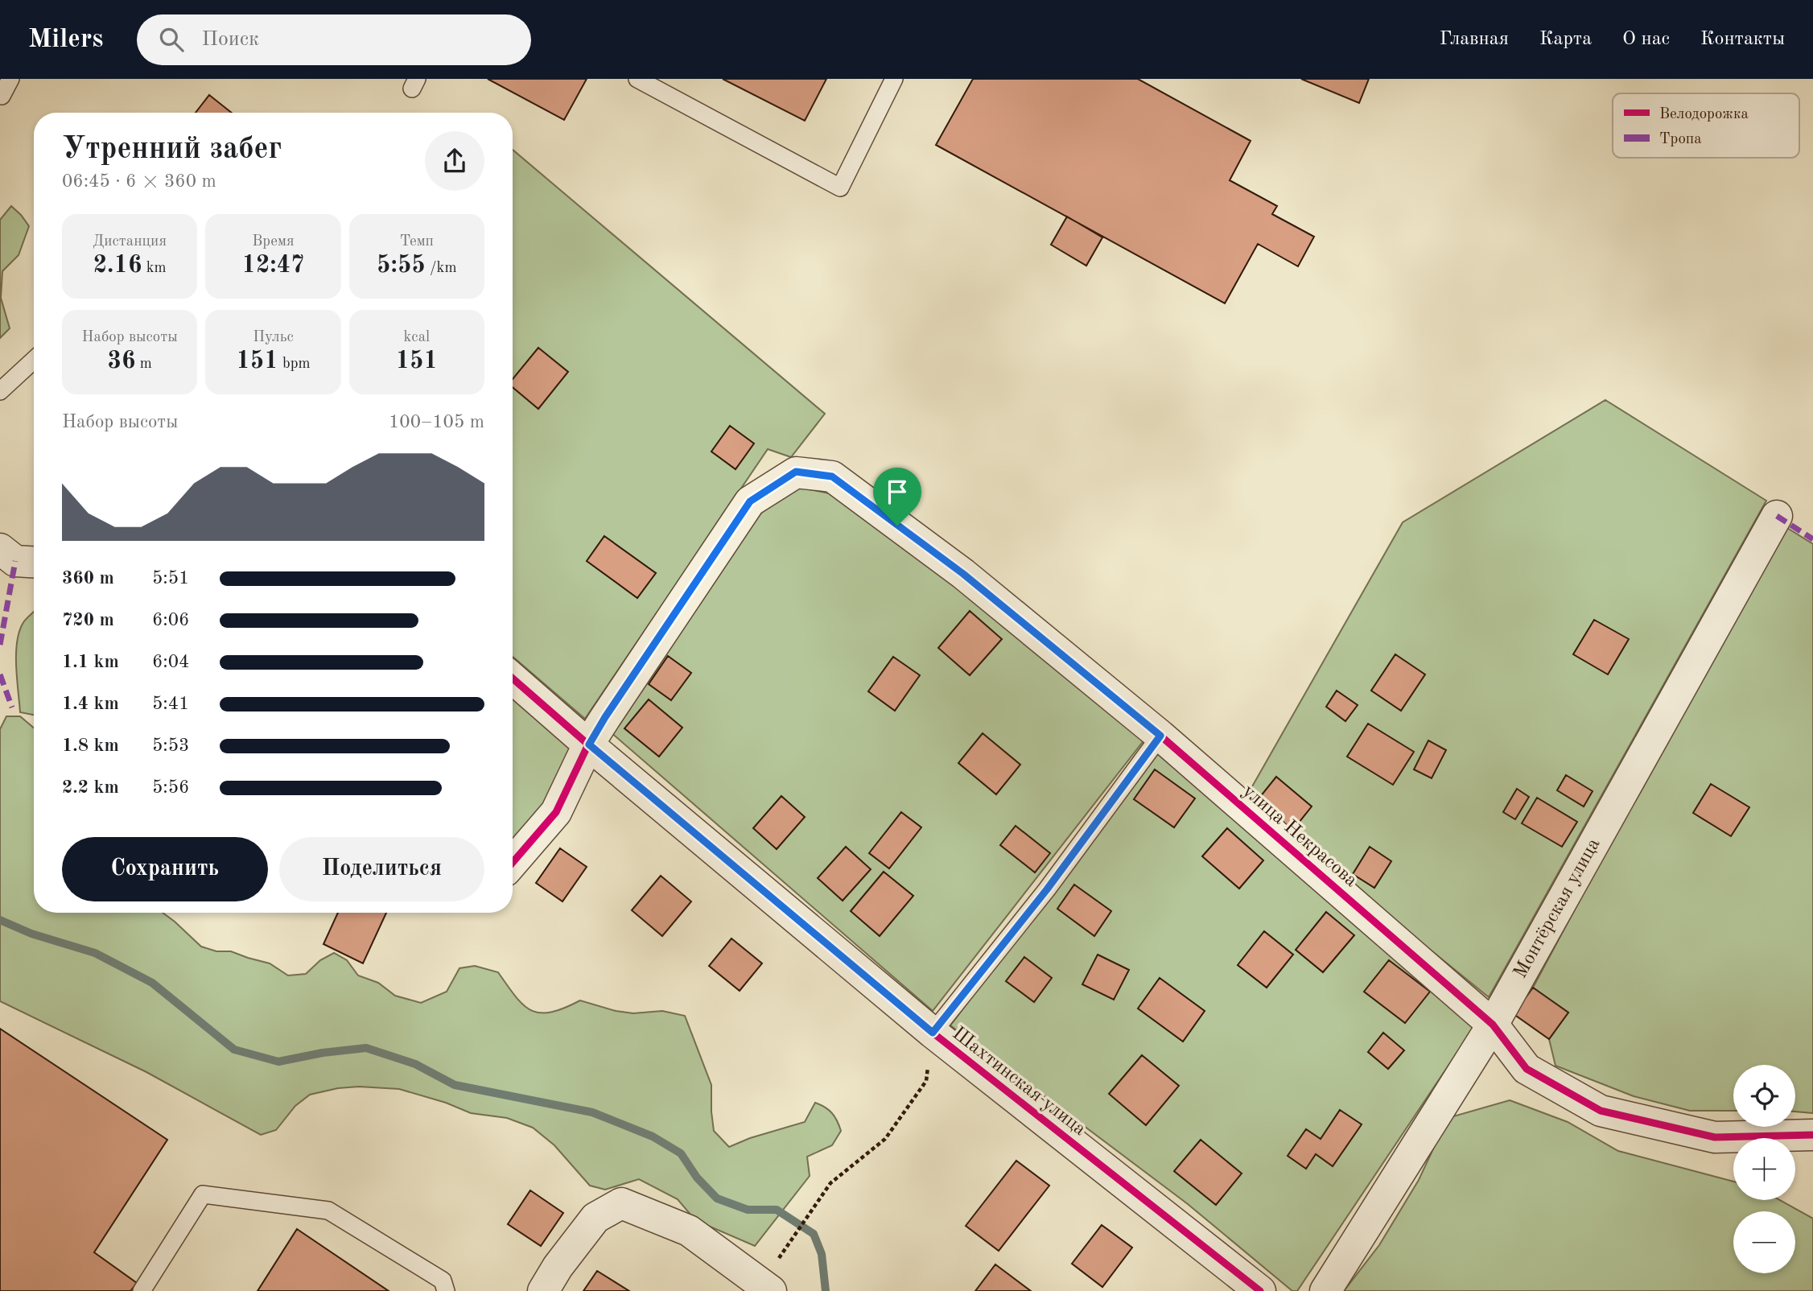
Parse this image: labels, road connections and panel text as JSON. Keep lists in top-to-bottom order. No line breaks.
{"streets":{"street":["улица Некрасова","Монтёрская улица","Шахтинская улица"]},"crossings":[["улица Некрасова","Монтёрская улица"],["улица Некрасова","Шахтинская улица"]],"legend":["Велодорожка","Тропа"],"page":{"header":"Milers","search":"Поиск","nav":["Главная","Карта","О нас","Контакты"],"heading":["Утренний забег","06:45 · 6 × 360 m"],"stats":[["Дистанция","2.16 km"],["Время","12:47"],["Темп","5:55 /km"],["Набор высоты","36 m"],["Пульс","151 bpm"],["kcal","151"]],"chart":["Набор высоты","100–105 m"],"list":[{"name":"360 m","note":"5:51"},{"name":"720 m","note":"6:06"},{"name":"1.1 km","note":"6:04"},{"name":"1.4 km","note":"5:41"},{"name":"1.8 km","note":"5:53"},{"name":"2.2 km","note":"5:56"}],"buttons":["Сохранить","Поделиться"],"map_buttons":["+","−"]}}
